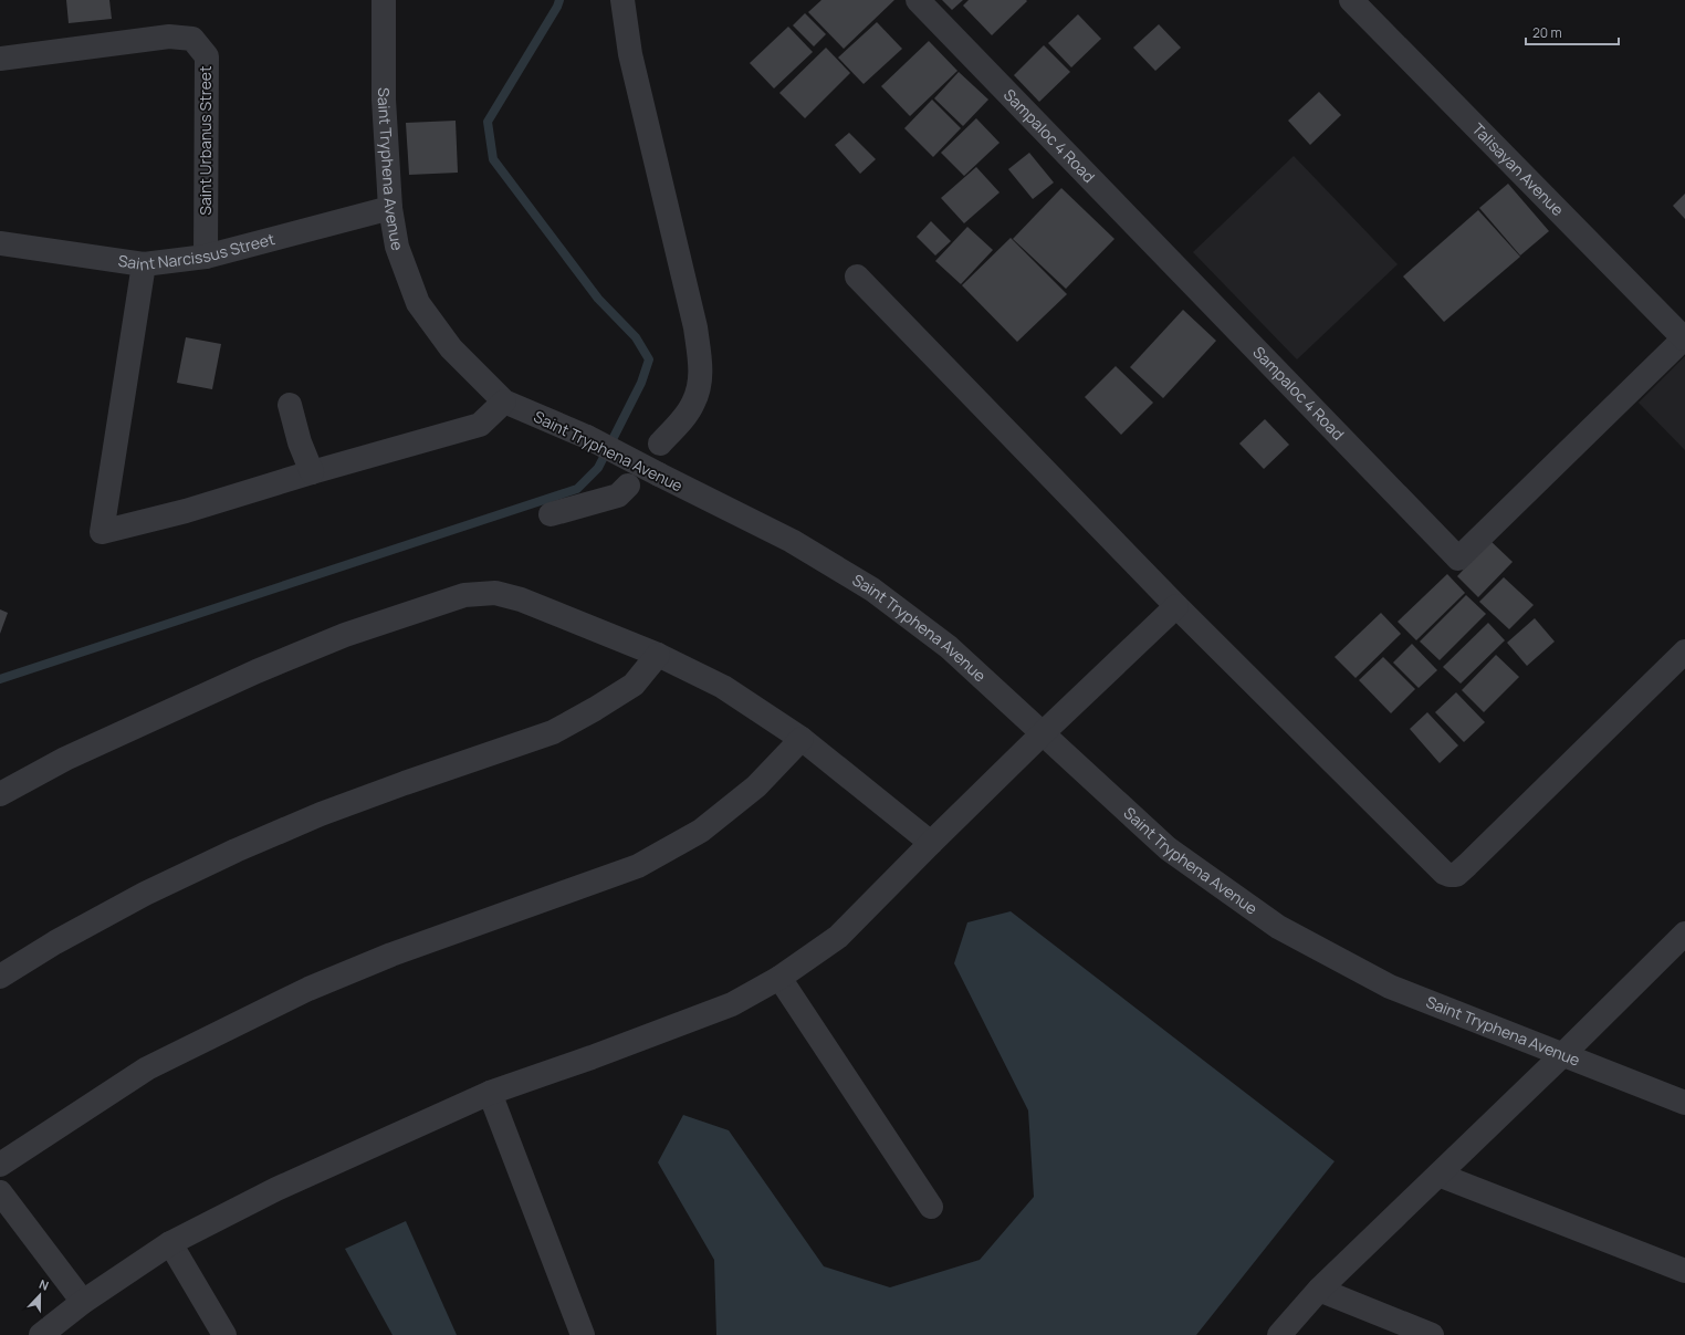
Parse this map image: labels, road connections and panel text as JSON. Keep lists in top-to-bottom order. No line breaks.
{"streets":{"street":["Sampaloc 4 Road","Saint Urbanus Street","Saint Tryphena Avenue","Talisayan Avenue","Saint Narcissus Street"]},"crossings":[["Sampaloc 4 Road","Talisayan Avenue"],["Saint Urbanus Street","Saint Narcissus Street"],["Saint Tryphena Avenue","Saint Narcissus Street"]],"scale_bar":"20 m","north":"top"}
